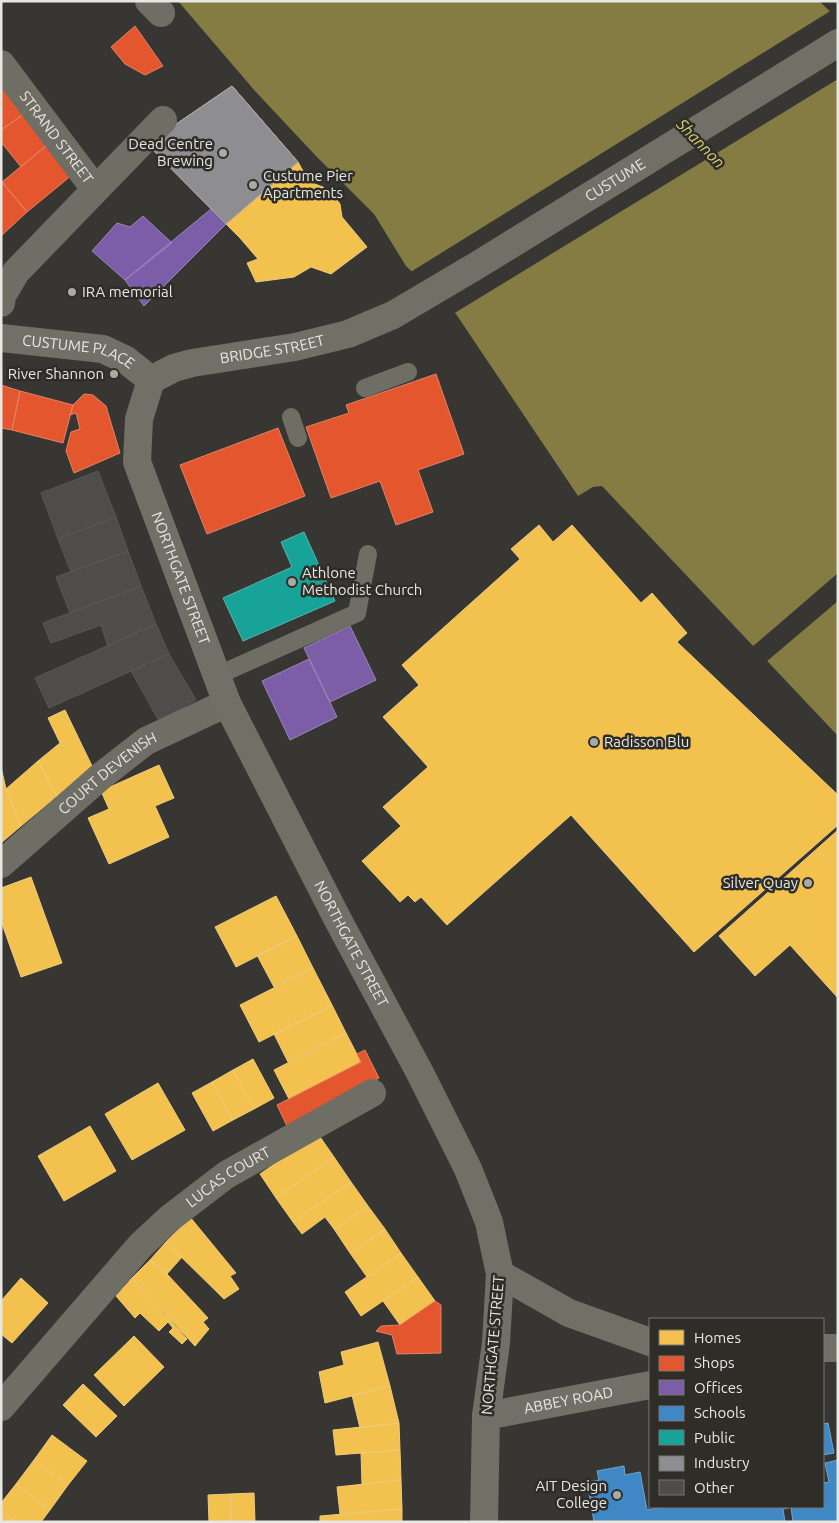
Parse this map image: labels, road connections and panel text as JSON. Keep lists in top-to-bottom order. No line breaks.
{"streets":{"street":["STRAND STREET","CUSTUME","BRIDGE STREET","CUSTUME PLACE","NORTHGATE STREET","COURT DEVENISH","LUCAS COURT","ABBEY ROAD"]},"crossings":[["CUSTUME","BRIDGE STREET"],["BRIDGE STREET","CUSTUME PLACE"],["BRIDGE STREET","NORTHGATE STREET"],["CUSTUME PLACE","NORTHGATE STREET"],["NORTHGATE STREET","COURT DEVENISH"],["NORTHGATE STREET","ABBEY ROAD"]],"water":["Shannon"],"places":["Dead Centre Brewing","Custume Pier Apartments","IRA memorial","River Shannon","Athlone Methodist Church","Radisson Blu","Silver Quay","AIT Design College"],"legend":["Homes","Shops","Offices","Schools","Public","Industry","Other"]}
